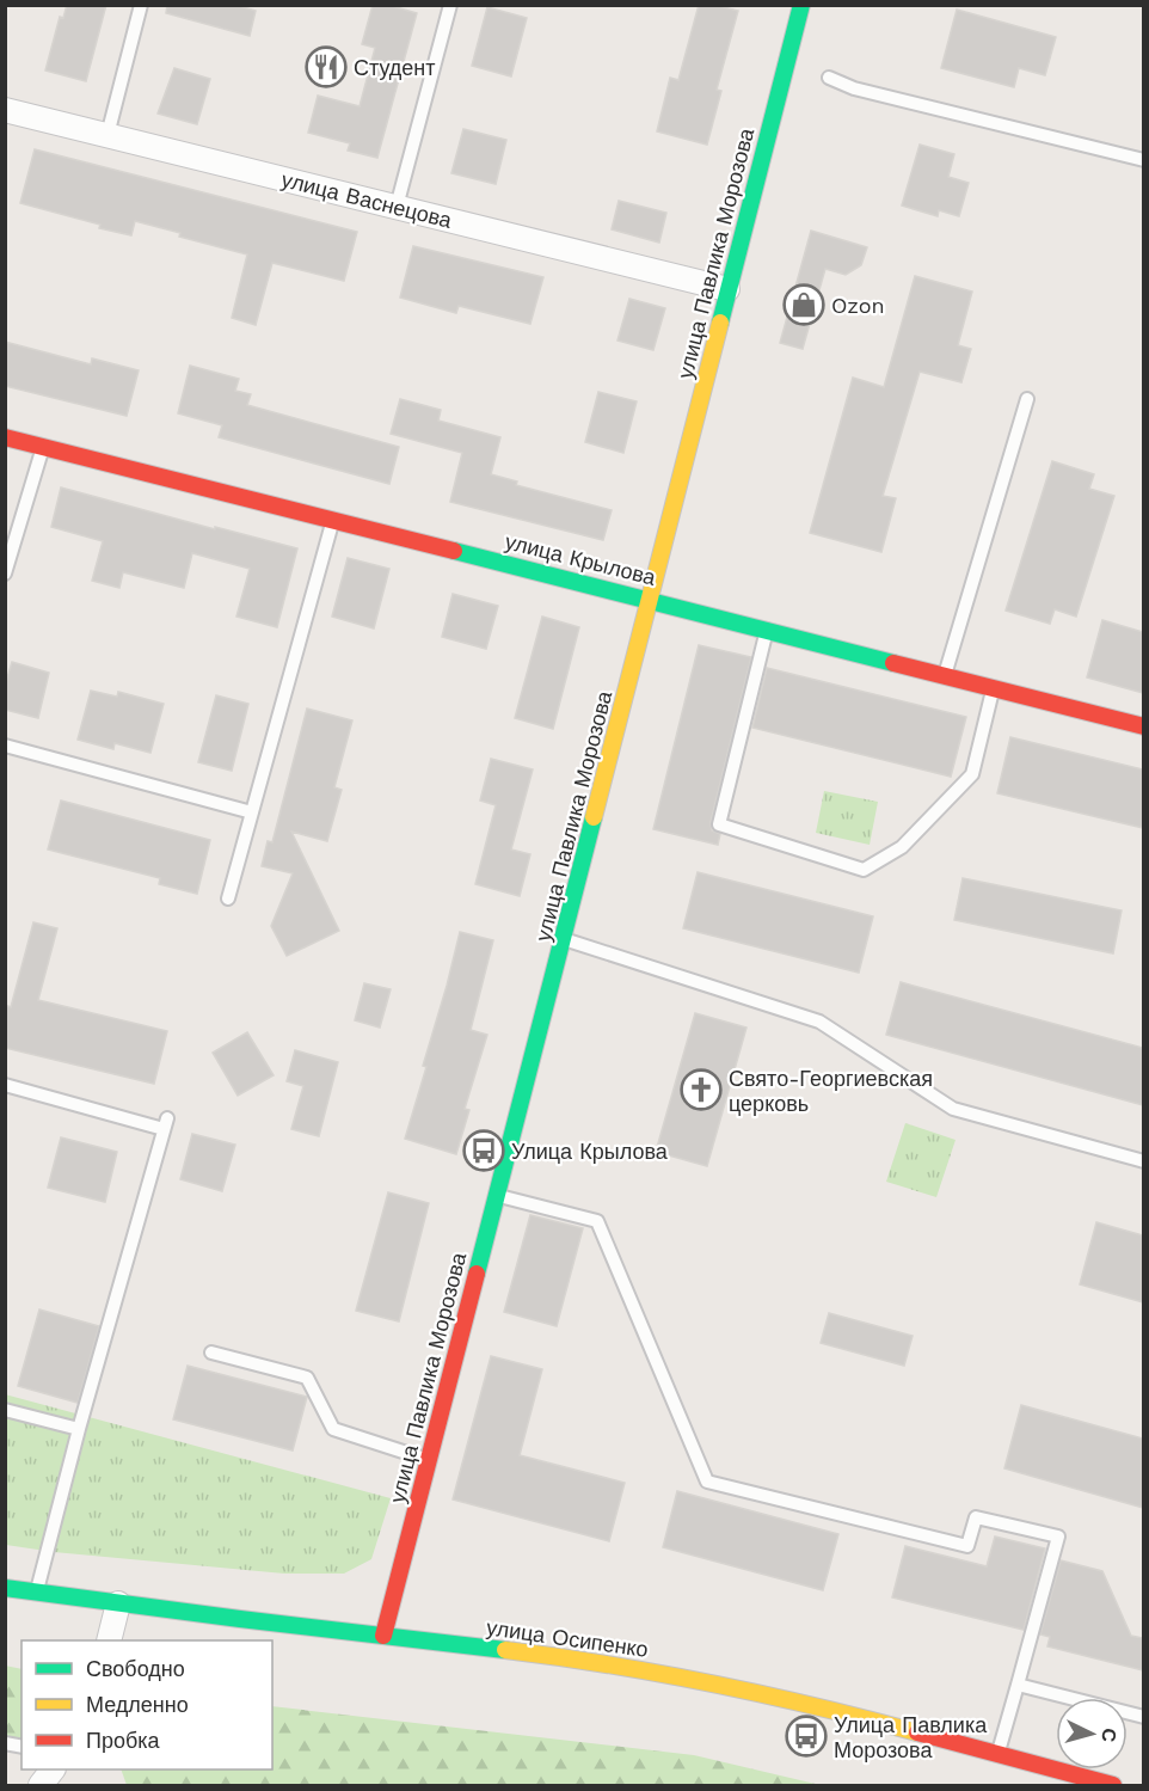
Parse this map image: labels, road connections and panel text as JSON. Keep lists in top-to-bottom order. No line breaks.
{"streets":{"street":["улица Васнецова","улица Павлика Морозова","улица Крылова","улица Осипенко"]},"crossings":[["улица Васнецова","улица Павлика Морозова"],["улица Павлика Морозова","улица Крылова"],["улица Павлика Морозова","улица Осипенко"]],"places":{"restaurant":["Студент"],"shop":["Ozon"],"church":["Свято-Георгиевская церковь"],"bus stop":["Улица Крылова","Улица Павлика Морозова"]},"legend":["Свободно","Медленно","Пробка"],"north":"right"}
